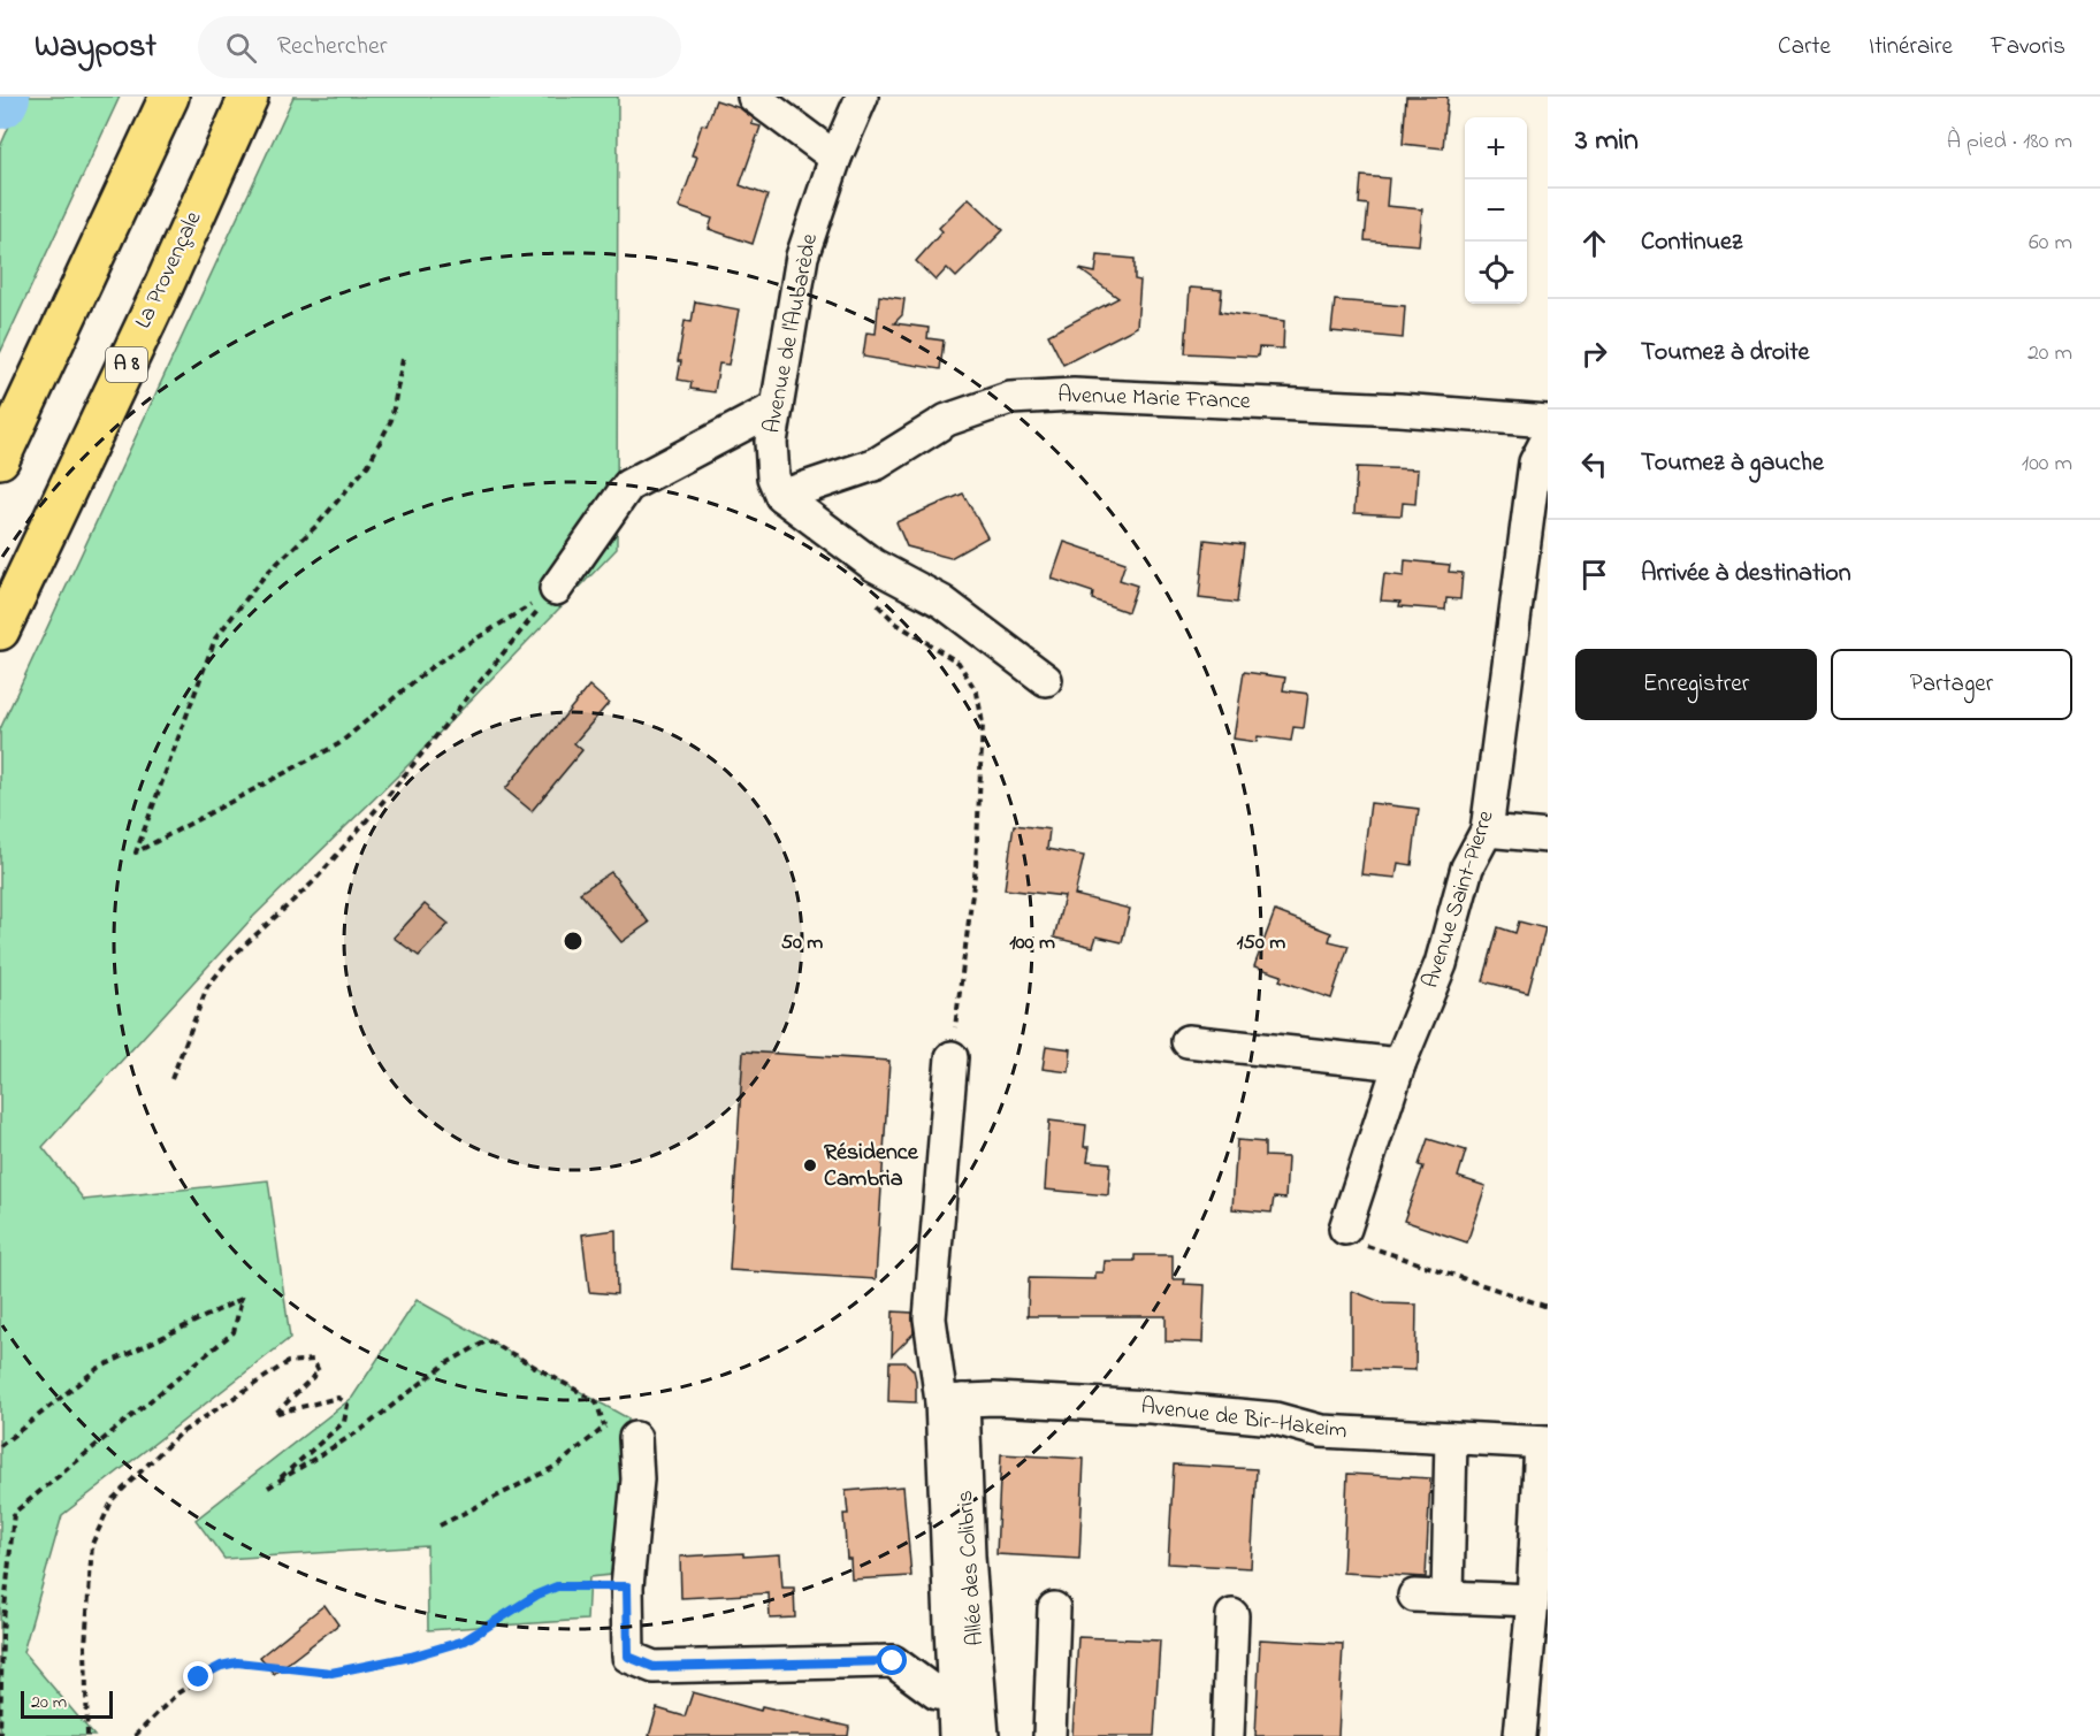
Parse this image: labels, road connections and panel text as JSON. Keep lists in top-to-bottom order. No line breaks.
{"streets":{"highway":["La Provençale","A 8"],"street":["Avenue de l'Aubarède","Avenue Marie France","Avenue Saint-Pierre","Avenue de Bir-Hakeim","Allée des Colibris"]},"crossings":[["Avenue de l'Aubarède","Avenue Marie France"],["Avenue de Bir-Hakeim","Allée des Colibris"]],"places":["Résidence Cambria"],"scale_bar":"20 m","page":{"header":"Waypost","search":"Rechercher","nav":["Carte","Itinéraire","Favoris"],"heading":["3 min","À pied · 180 m"],"map_buttons":["+","−"],"list":[["Continuez","60 m"],["Tournez à droite","20 m"],["Tournez à gauche","100 m"],"Arrivée à destination"],"buttons":["Enregistrer","Partager"],"scale":"20 m"},"rings":["50 m","100 m","150 m"]}
